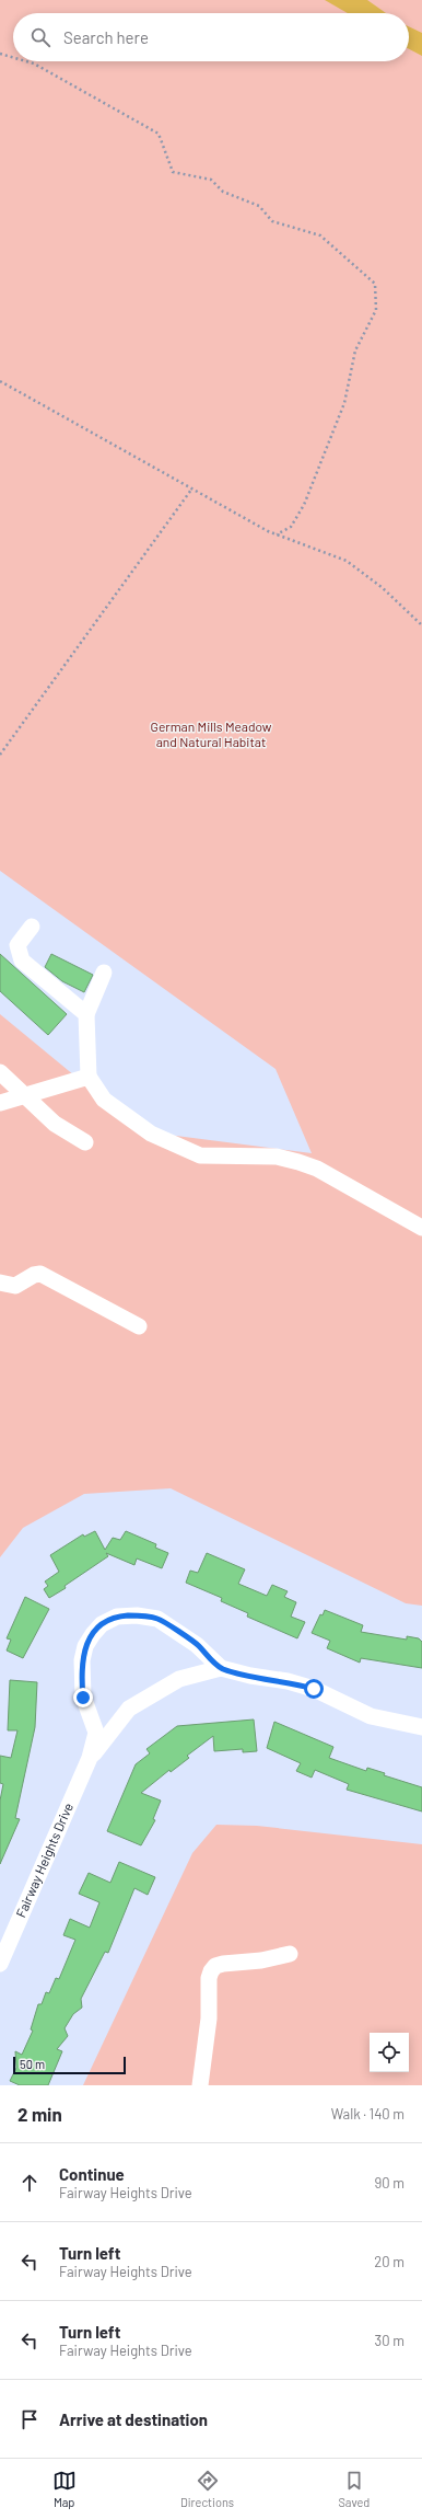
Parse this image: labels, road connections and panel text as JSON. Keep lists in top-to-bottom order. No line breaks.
{"streets":{"street":["Fairway Heights Drive"]},"parks":["German Mills Meadow and Natural Habitat"],"scale_bar":"50 m","page":{"search":"Search here","scale":"50 m","heading":["2 min","Walk · 140 m"],"list":[["Continue","Fairway Heights Drive","90 m"],["Turn left","Fairway Heights Drive","20 m"],["Turn left","Fairway Heights Drive","30 m"],"Arrive at destination"],"nav":["Map","Directions","Saved"]}}
